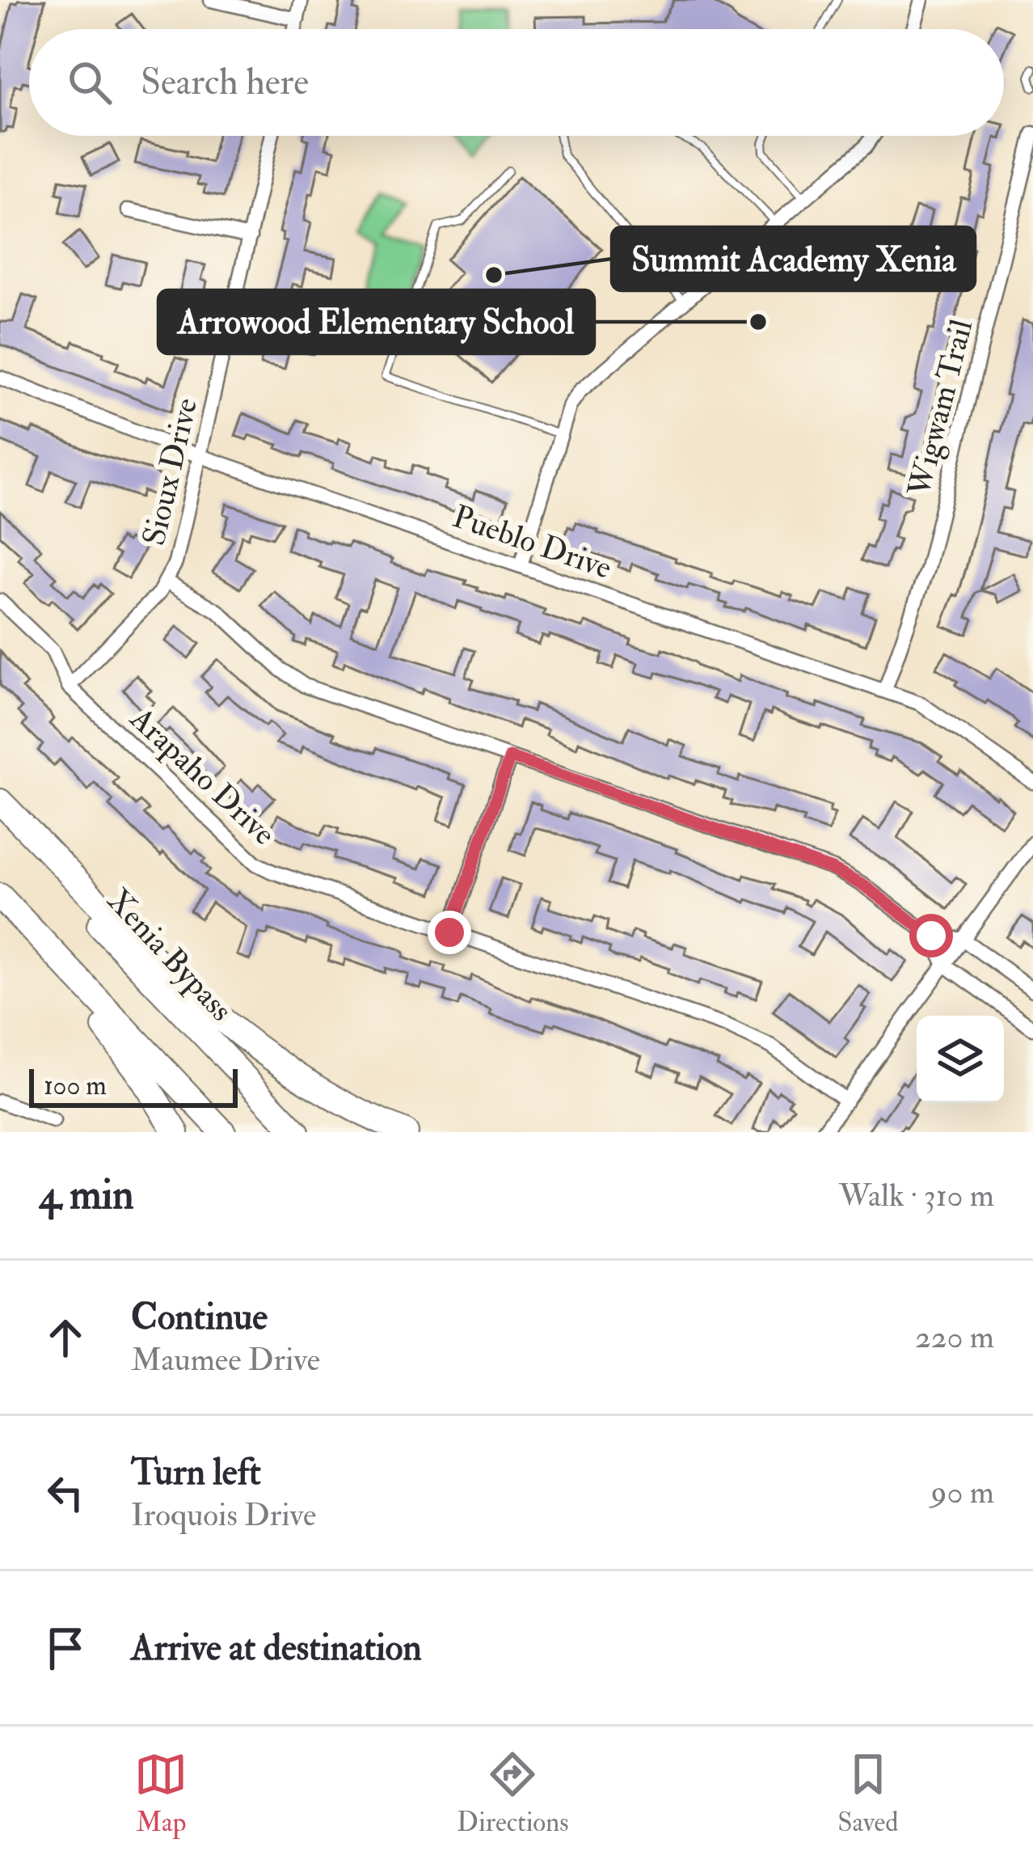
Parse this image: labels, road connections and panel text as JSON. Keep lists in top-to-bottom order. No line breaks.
{"streets":{"highway":["Xenia Bypass"],"street":["Wigwam Trail","Sioux Drive","Pueblo Drive","Arapaho Drive"]},"crossings":[["Wigwam Trail","Pueblo Drive"],["Sioux Drive","Pueblo Drive"],["Sioux Drive","Arapaho Drive"]],"places":["Summit Academy Xenia","Arrowood Elementary School"],"scale_bar":"100 m","page":{"search":"Search here","scale":"100 m","heading":["4 min","Walk · 310 m"],"list":[["Continue","Maumee Drive","220 m"],["Turn left","Iroquois Drive","90 m"],"Arrive at destination"],"nav":["Map","Directions","Saved"]}}
